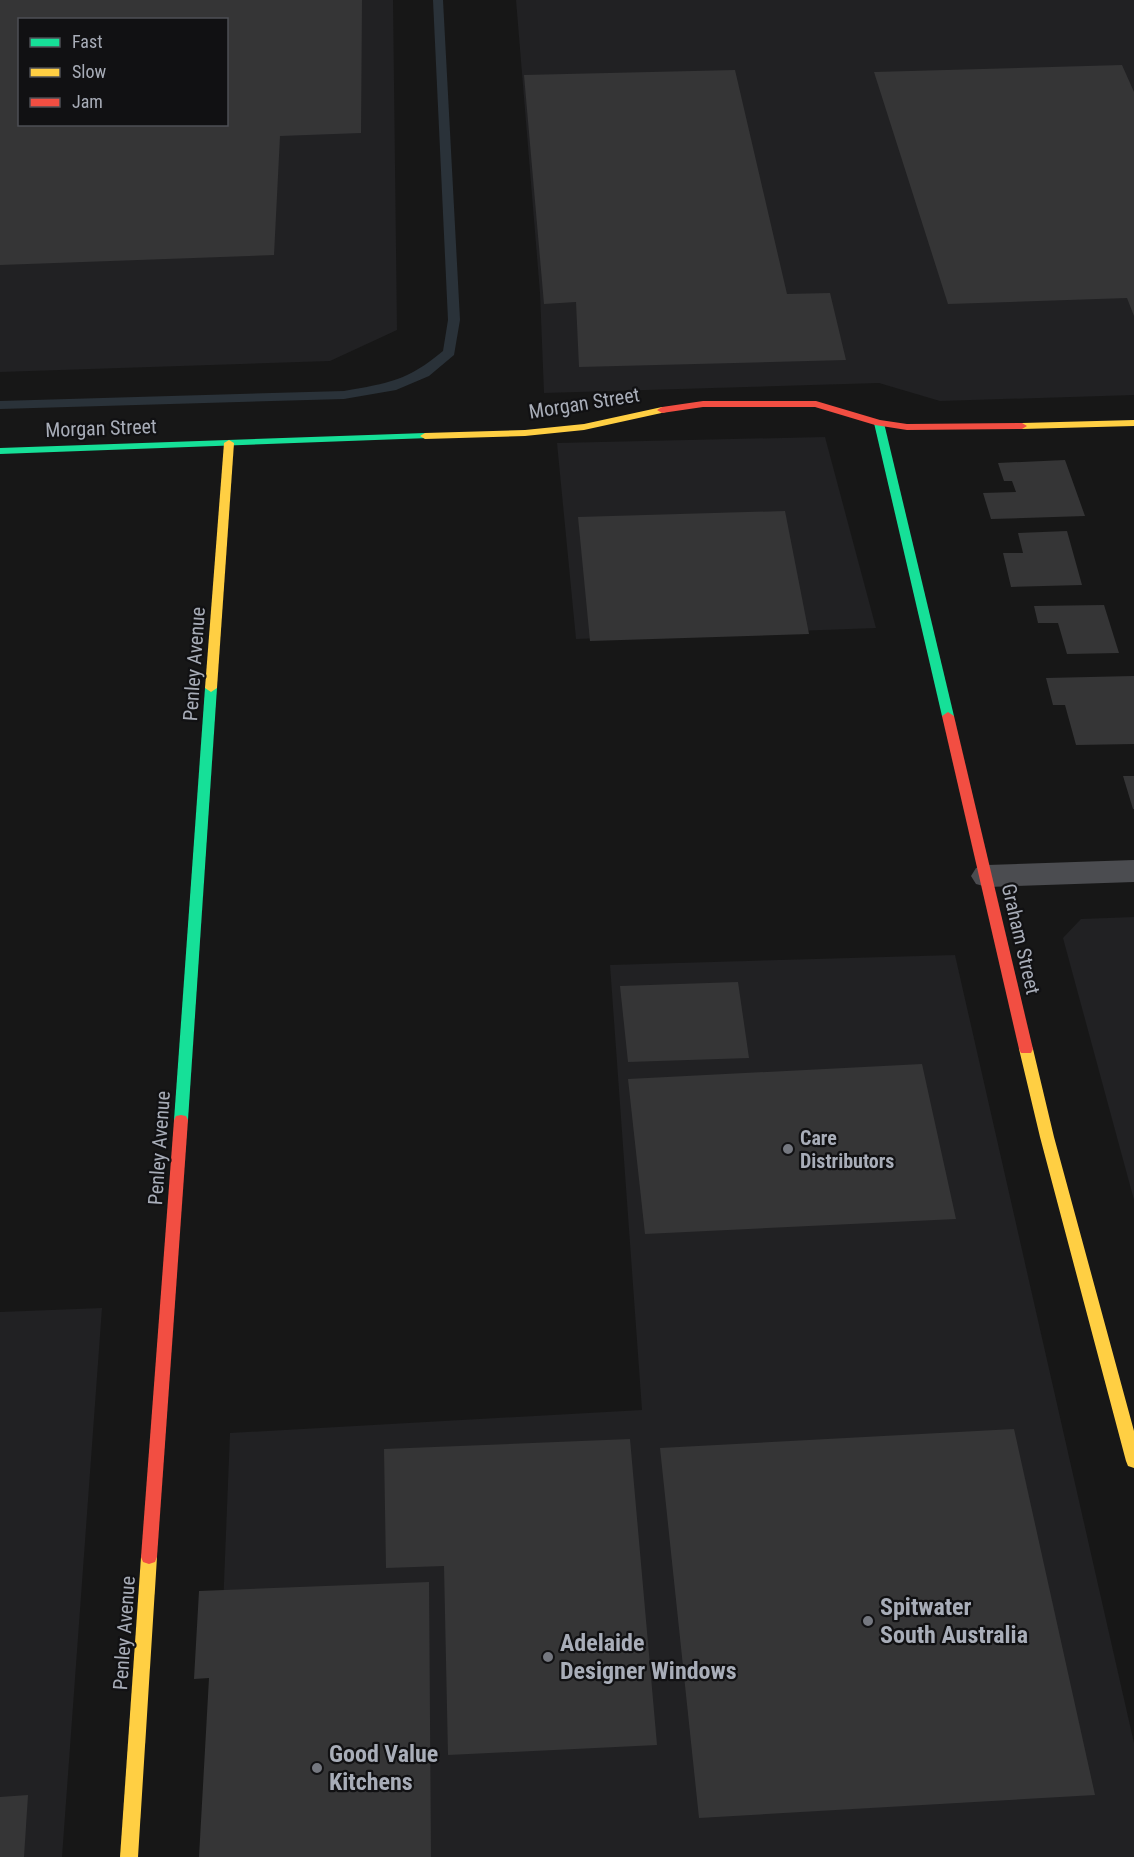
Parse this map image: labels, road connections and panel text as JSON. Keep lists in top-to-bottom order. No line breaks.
{"streets":{"street":["Morgan Street","Penley Avenue","Graham Street"]},"crossings":[["Morgan Street","Penley Avenue"],["Morgan Street","Graham Street"]],"places":["Care Distributors","Spitwater South Australia","Adelaide Designer Windows","Good Value Kitchens"],"legend":["Fast","Slow","Jam"]}
